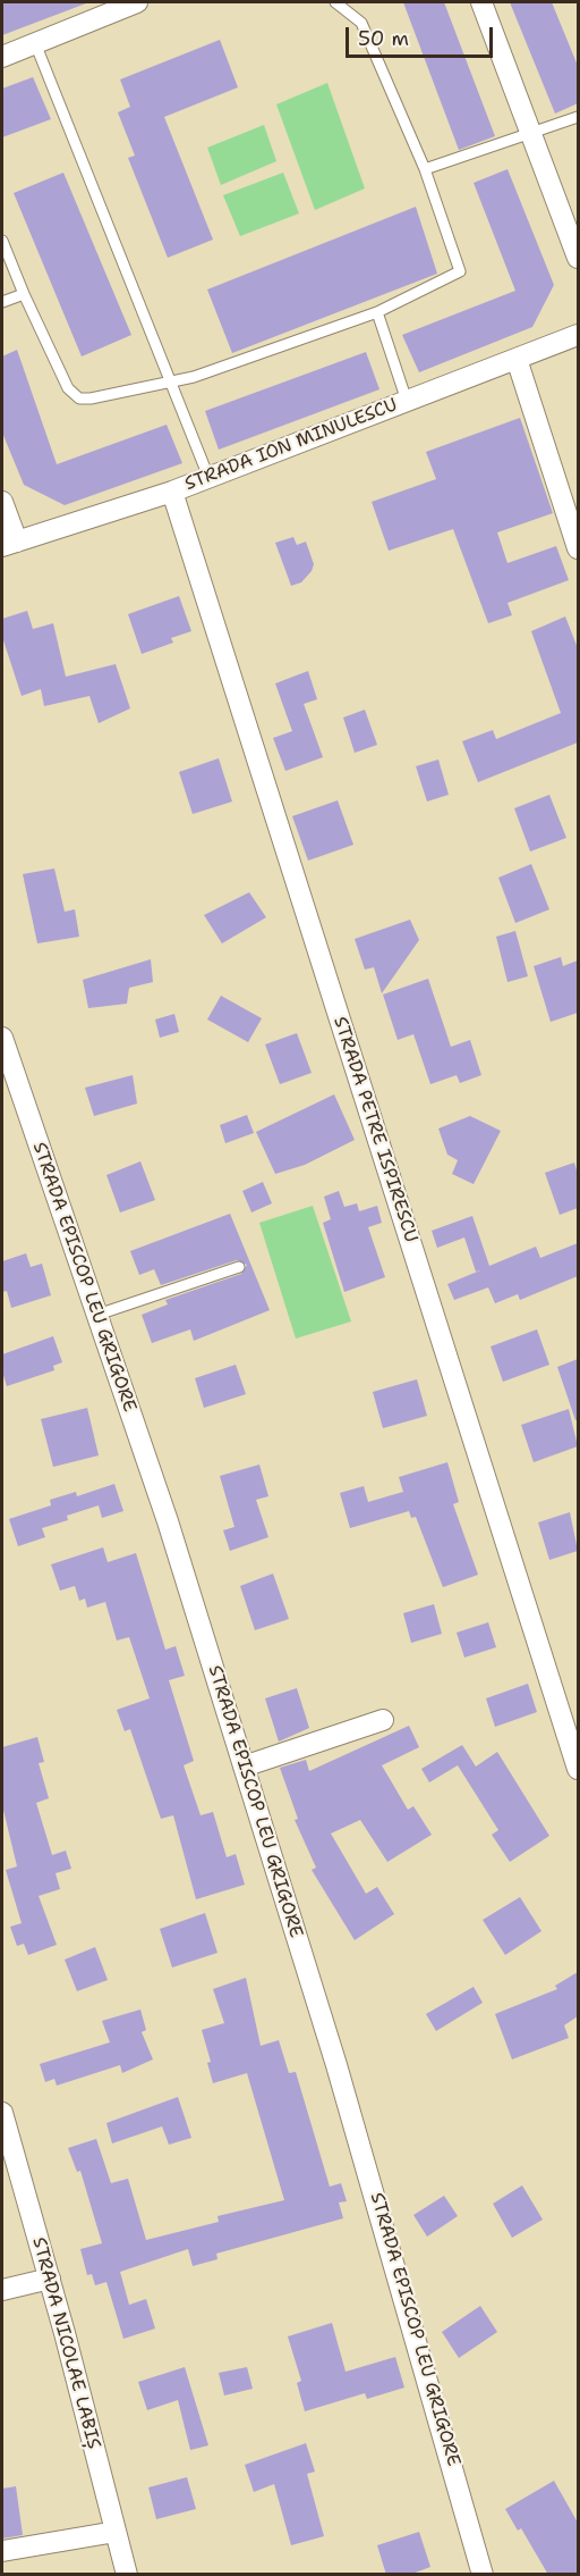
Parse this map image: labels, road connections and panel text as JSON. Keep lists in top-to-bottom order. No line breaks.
{"streets":{"street":["STRADA ION MINULESCU","STRADA PETRE ISPIRESCU","STRADA EPISCOP LEU GRIGORE","STRADA NICOLAE LABIȘ"]},"crossings":[["STRADA ION MINULESCU","STRADA PETRE ISPIRESCU"]],"scale_bar":"50 m"}
